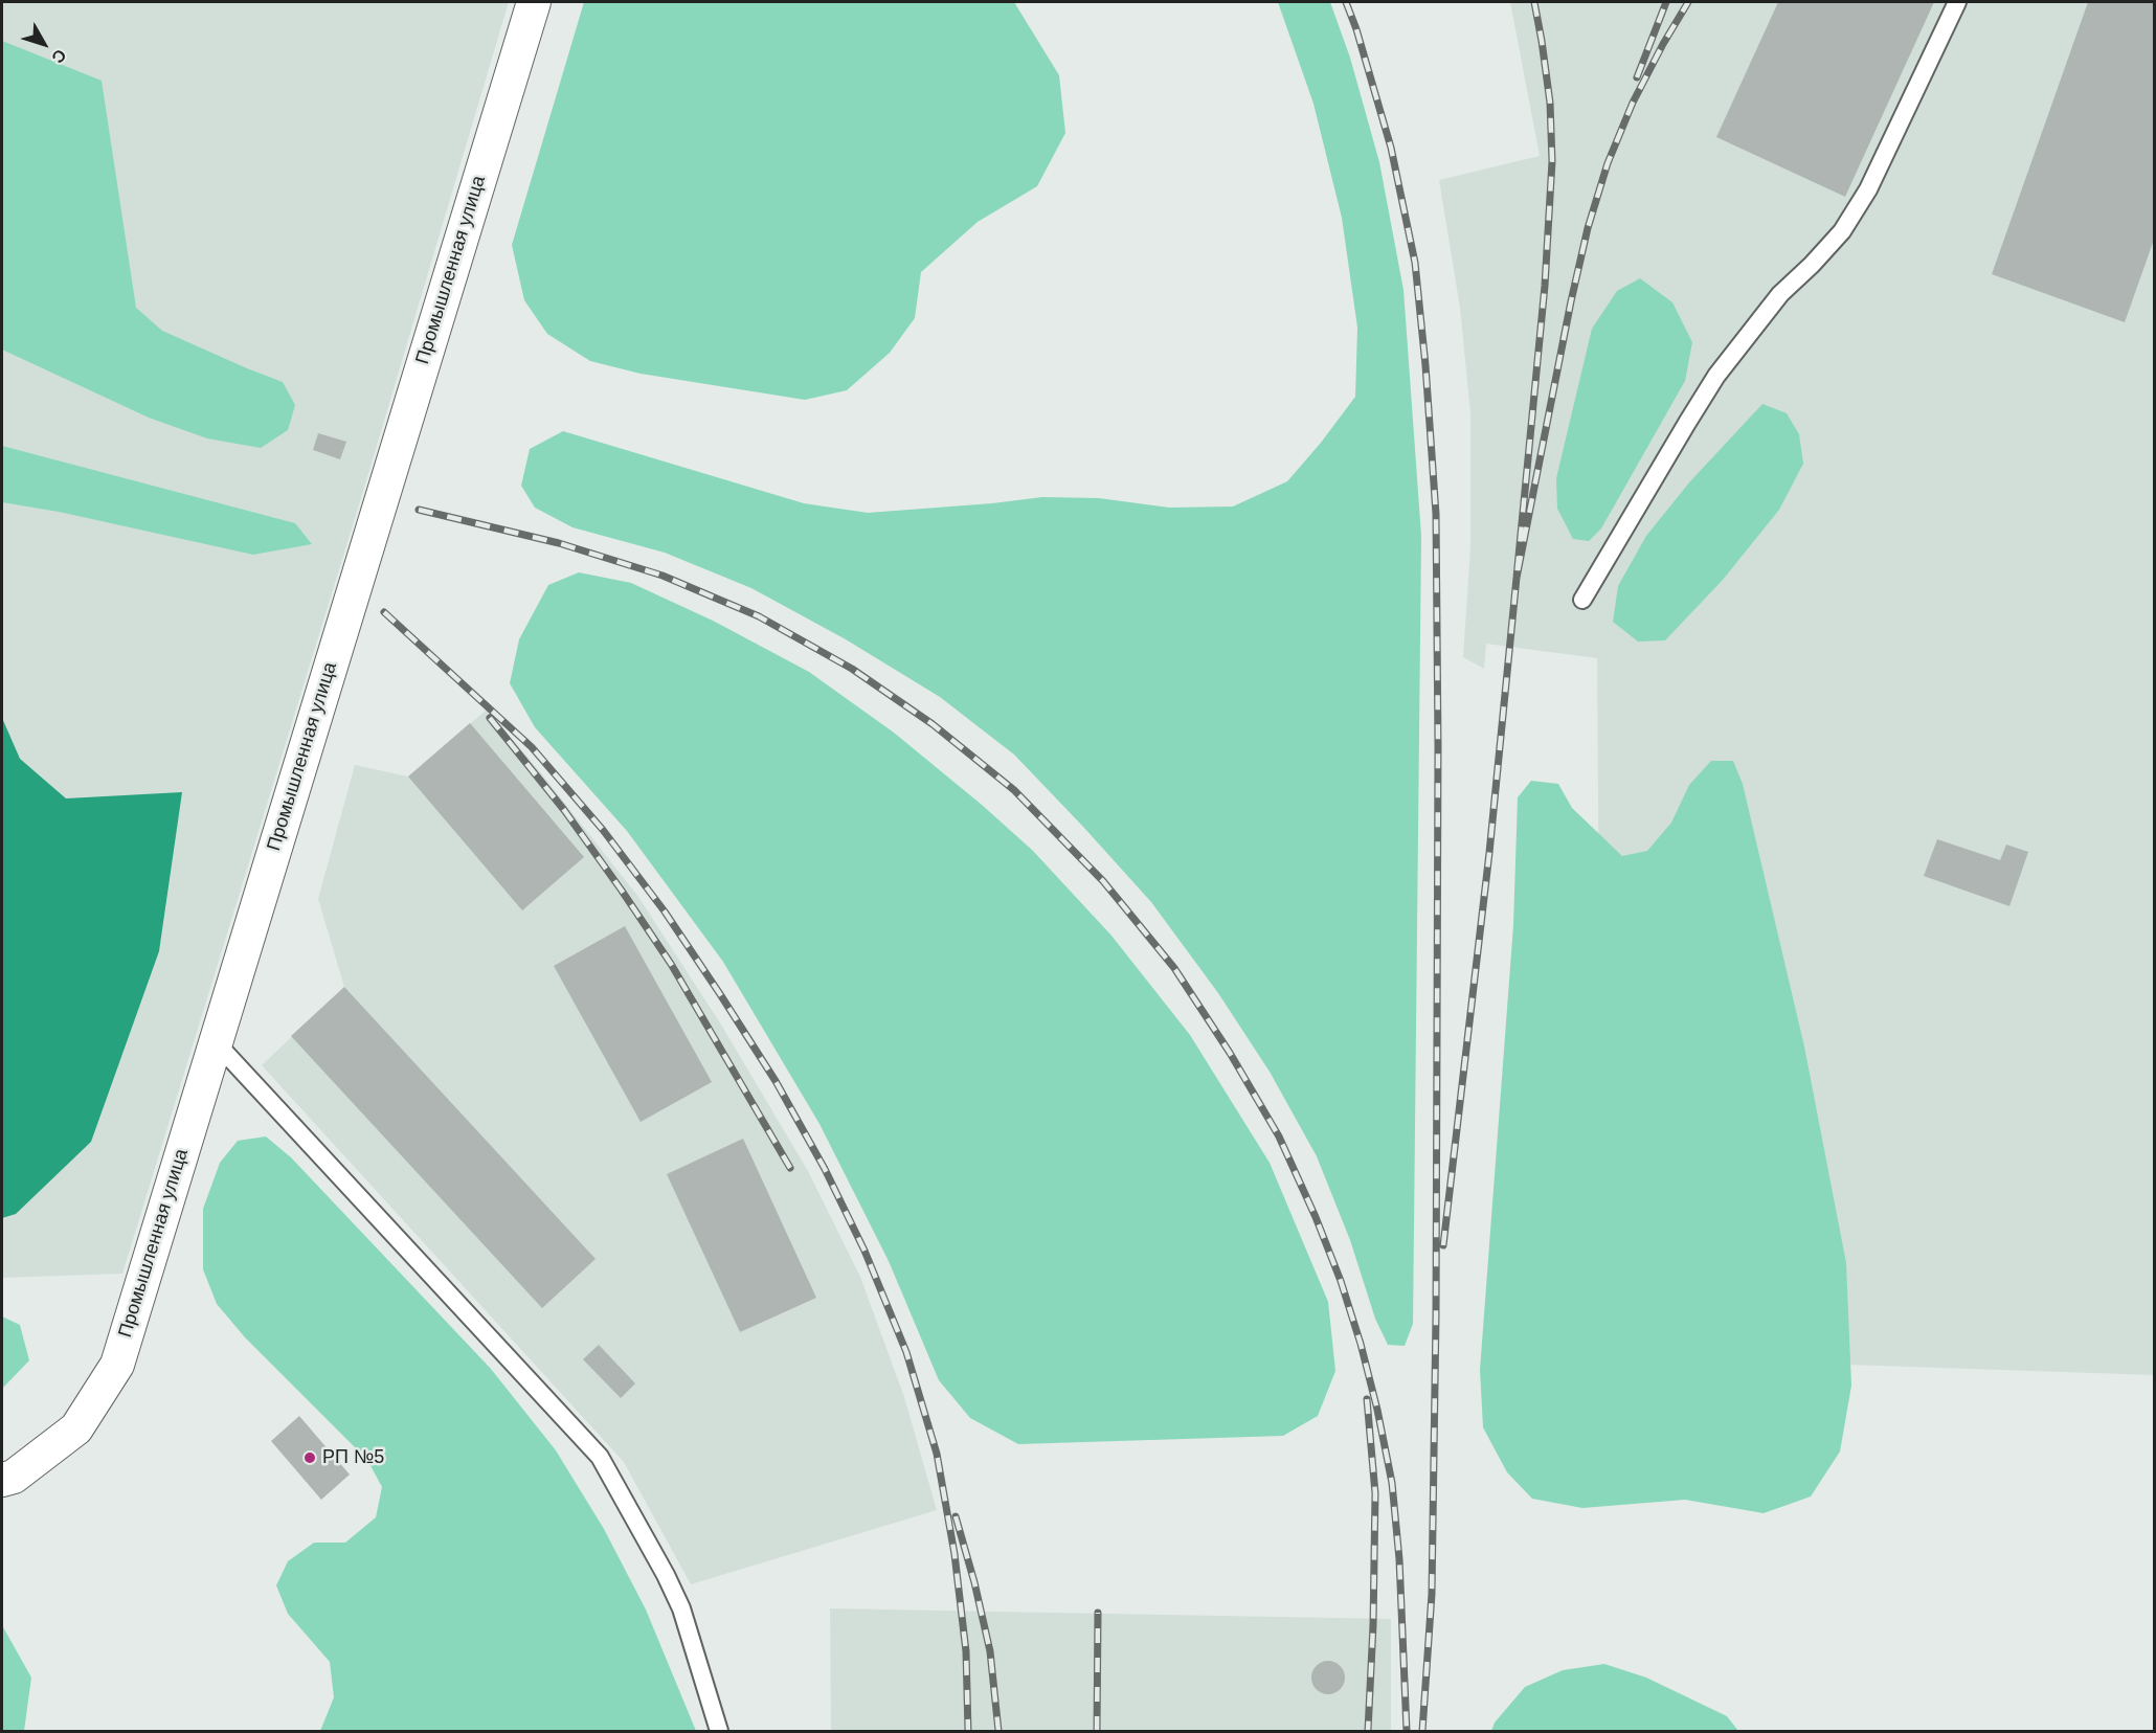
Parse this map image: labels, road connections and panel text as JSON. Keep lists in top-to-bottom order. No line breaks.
{"streets":{"street":["Промышленная улица"]},"places":["РП №5"],"north":"bottom right"}
